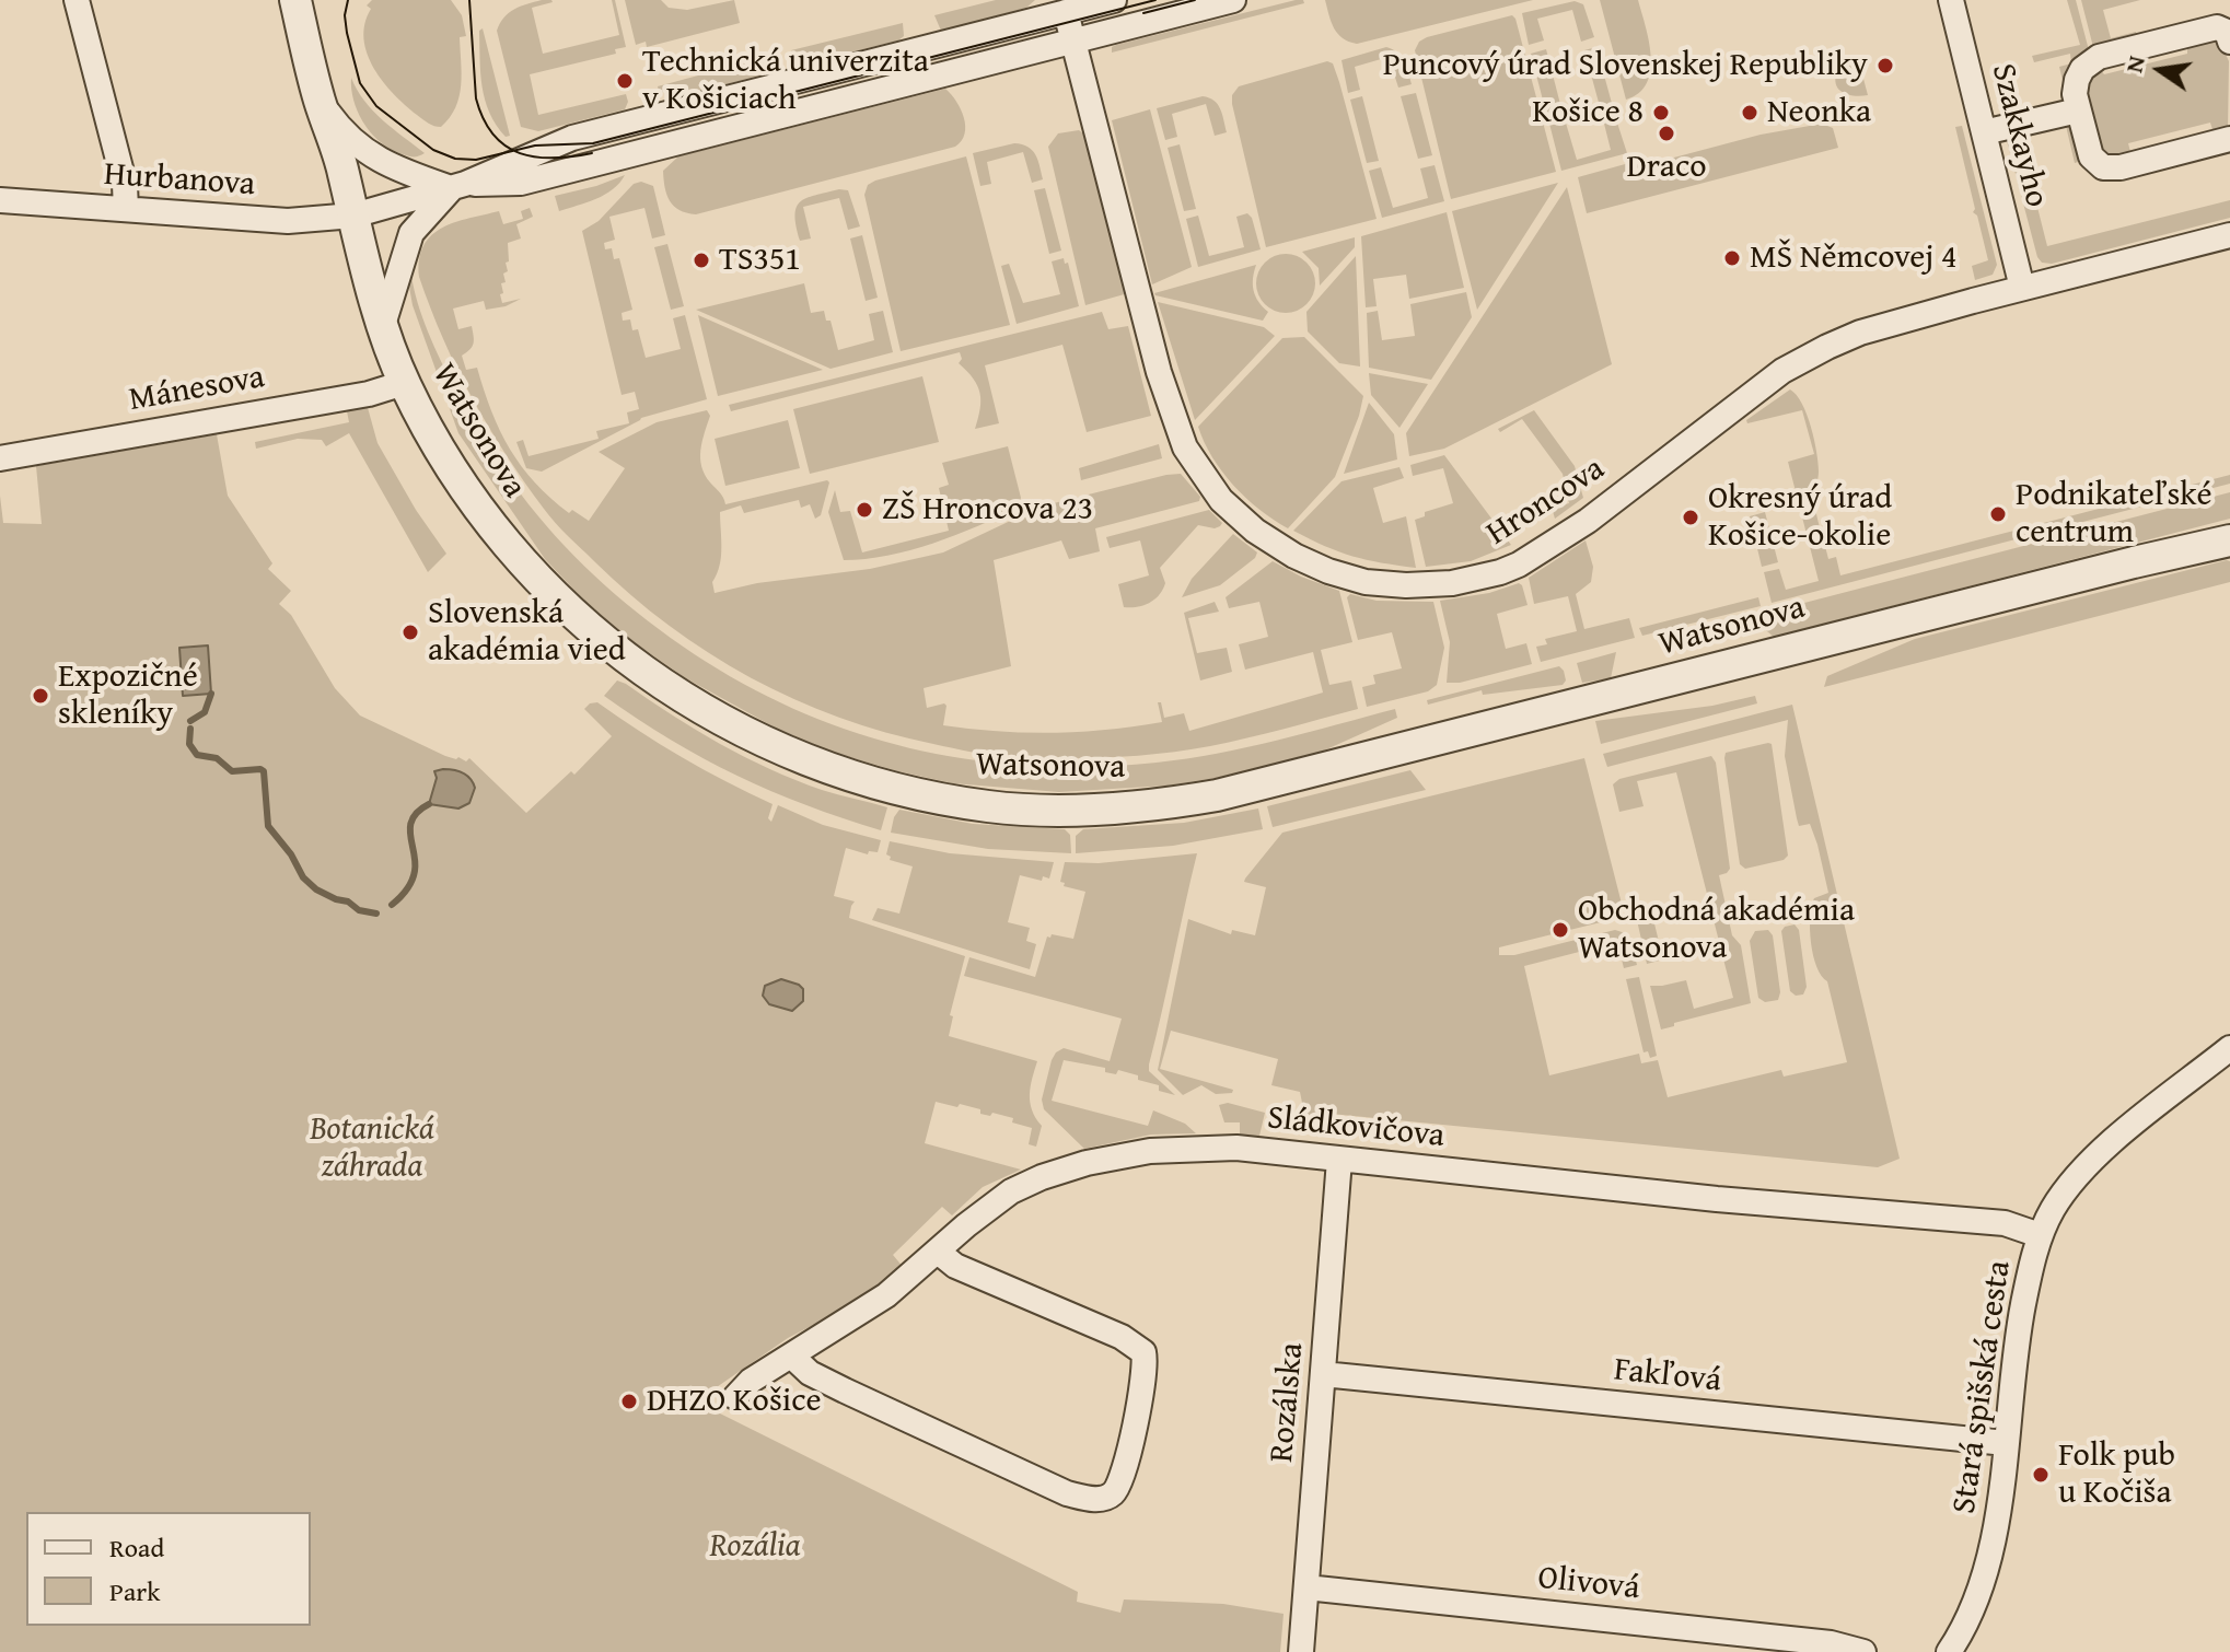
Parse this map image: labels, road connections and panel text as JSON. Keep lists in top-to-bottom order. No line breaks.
{"streets":{"street":["Szakkayho","Hurbanova","Mánesova","Watsonova","Hroncova","Sládkovičova","Fakľová","Stará spišská cesta","Rozálska","Olivová"]},"crossings":[["Szakkayho","Hroncova"],["Hurbanova","Watsonova"],["Mánesova","Watsonova"],["Sládkovičova","Stará spišská cesta"],["Sládkovičova","Rozálska"],["Fakľová","Stará spišská cesta"],["Fakľová","Rozálska"],["Rozálska","Olivová"]],"parks":["Botanická záhrada","Rozália"],"places":["Puncový úrad Slovenskej Republiky","Technická univerzita v Košiciach","Košice 8","Neonka","Draco","MŠ Němcovej 4","TS351","ZŠ Hroncova 23","Podnikateľské centrum","Okresný úrad Košice-okolie","Slovenská akadémia vied","Expozičné skleníky","Obchodná akadémia Watsonova","DHZO Košice","Folk pub u Kočiša"],"legend":["Road","Park"],"north":"left"}
